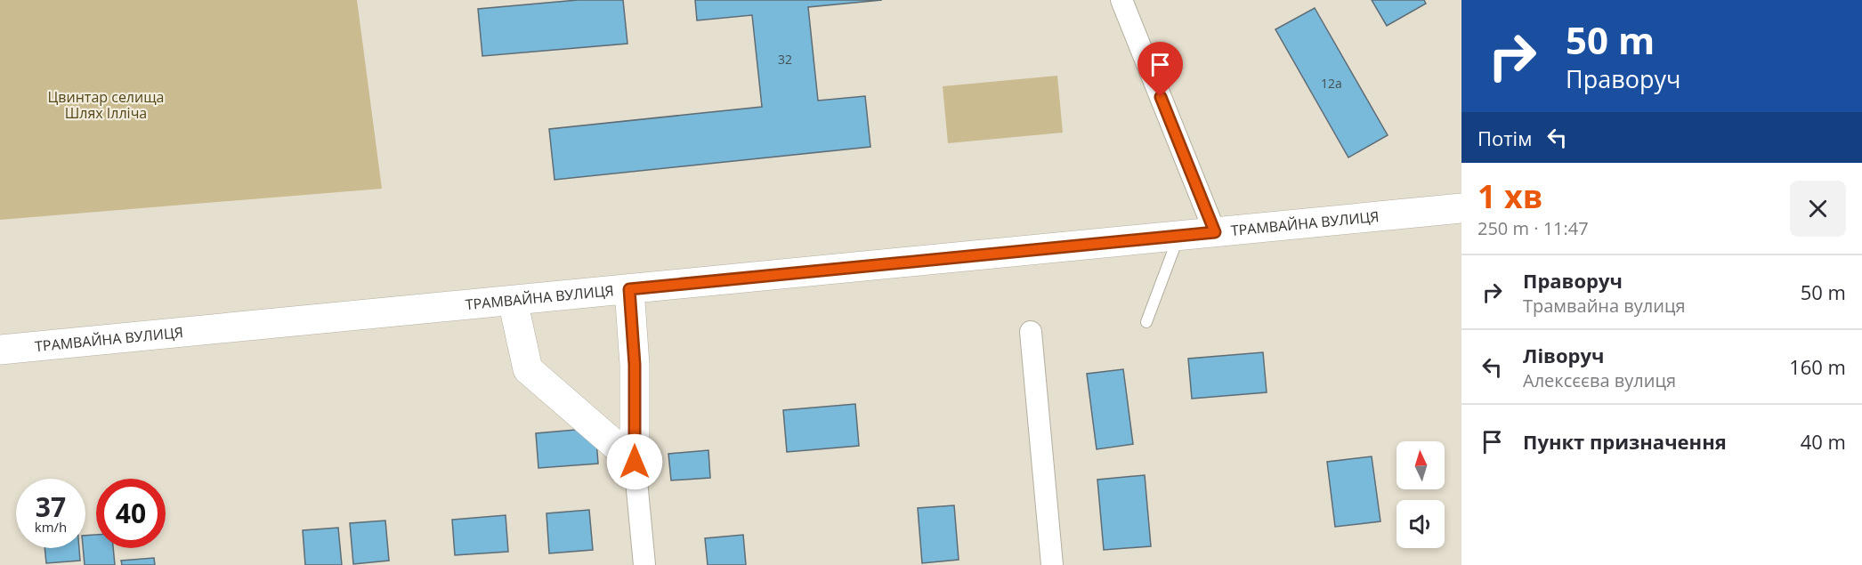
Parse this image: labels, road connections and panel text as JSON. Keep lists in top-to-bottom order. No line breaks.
{"streets":{"street":["ТРАМВАЙНА ВУЛИЦЯ"]},"parks":["Цвинтар селища Шлях Ілліча"],"house_numbers":["32","12а"],"north":"top","page":{"turn":["50 m","Праворуч"],"then":"Потім","heading":["1 хв","250 m · 11:47"],"list":[{"name":"Праворуч","note":"Трамвайна вулиця","value":"50 m"},{"name":"Ліворуч","note":"Алексєєва вулиця","value":"160 m"},{"name":"Пункт призначення","value":"40 m"}],"speed":"37 km/h","limit":"40"}}
